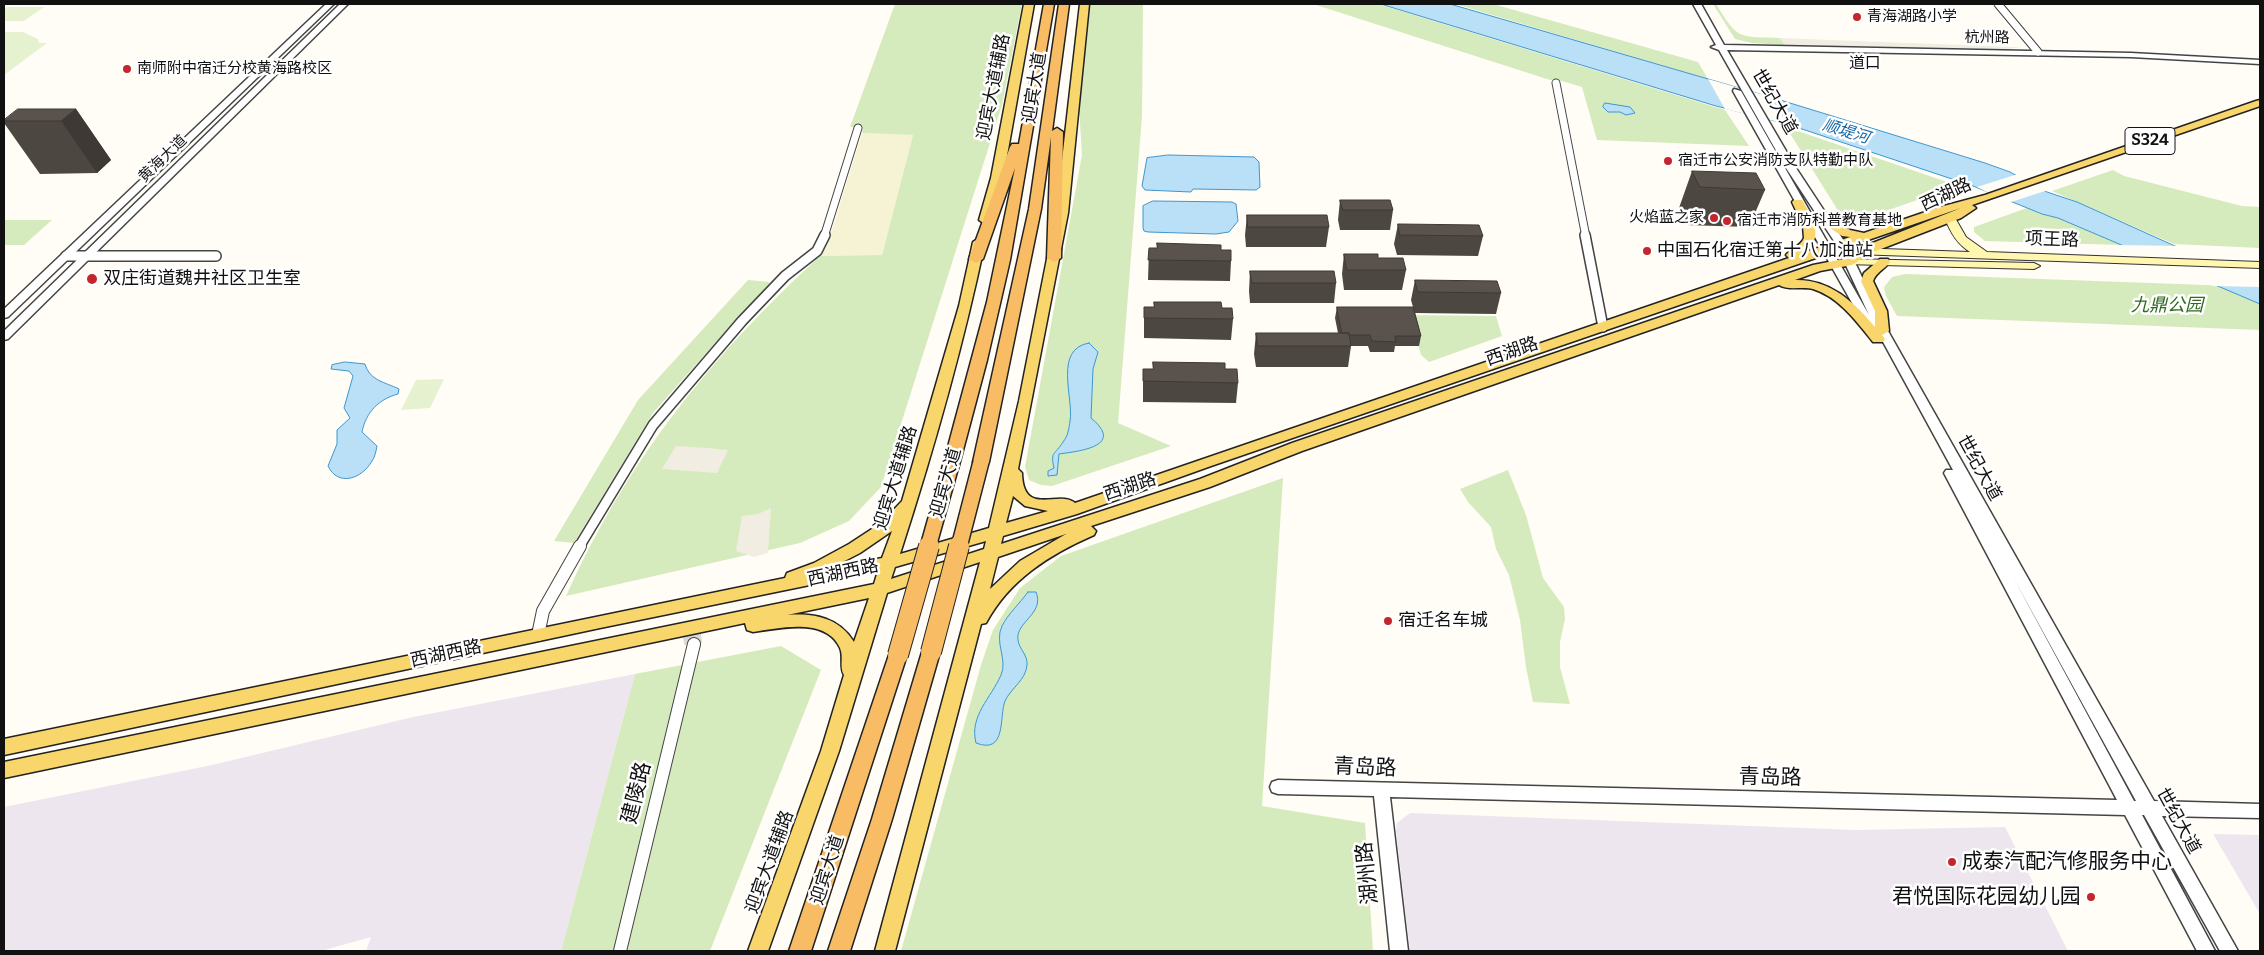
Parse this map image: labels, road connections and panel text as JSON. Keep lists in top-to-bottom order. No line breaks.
{"streets":{"highway":["迎宾大道"],"main road":["迎宾大道辅路","S324","西湖路","项王路","西湖西路"],"street":["杭州路","世纪大道","黄海大道","青岛路","建陵路","湖州路"]},"crossings":[["杭州路","世纪大道"],["迎宾大道辅路","西湖路"],["迎宾大道辅路","西湖西路"],["世纪大道","西湖路"],["世纪大道","项王路"],["世纪大道","青岛路"],["S324","西湖路"],["西湖路","项王路"],["西湖路","西湖西路"],["青岛路","湖州路"]],"districts":["道口"],"water":["顺堤河"],"parks":["九鼎公园"],"places":["青海湖路小学","南师附中宿迁分校黄海路校区","宿迁市公安消防支队特勤中队","火焰蓝之家","宿迁市消防科普教育基地","中国石化宿迁第十八加油站","双庄街道魏井社区卫生室","宿迁名车城","成泰汽配汽修服务中心","君悦国际花园幼儿园"]}
